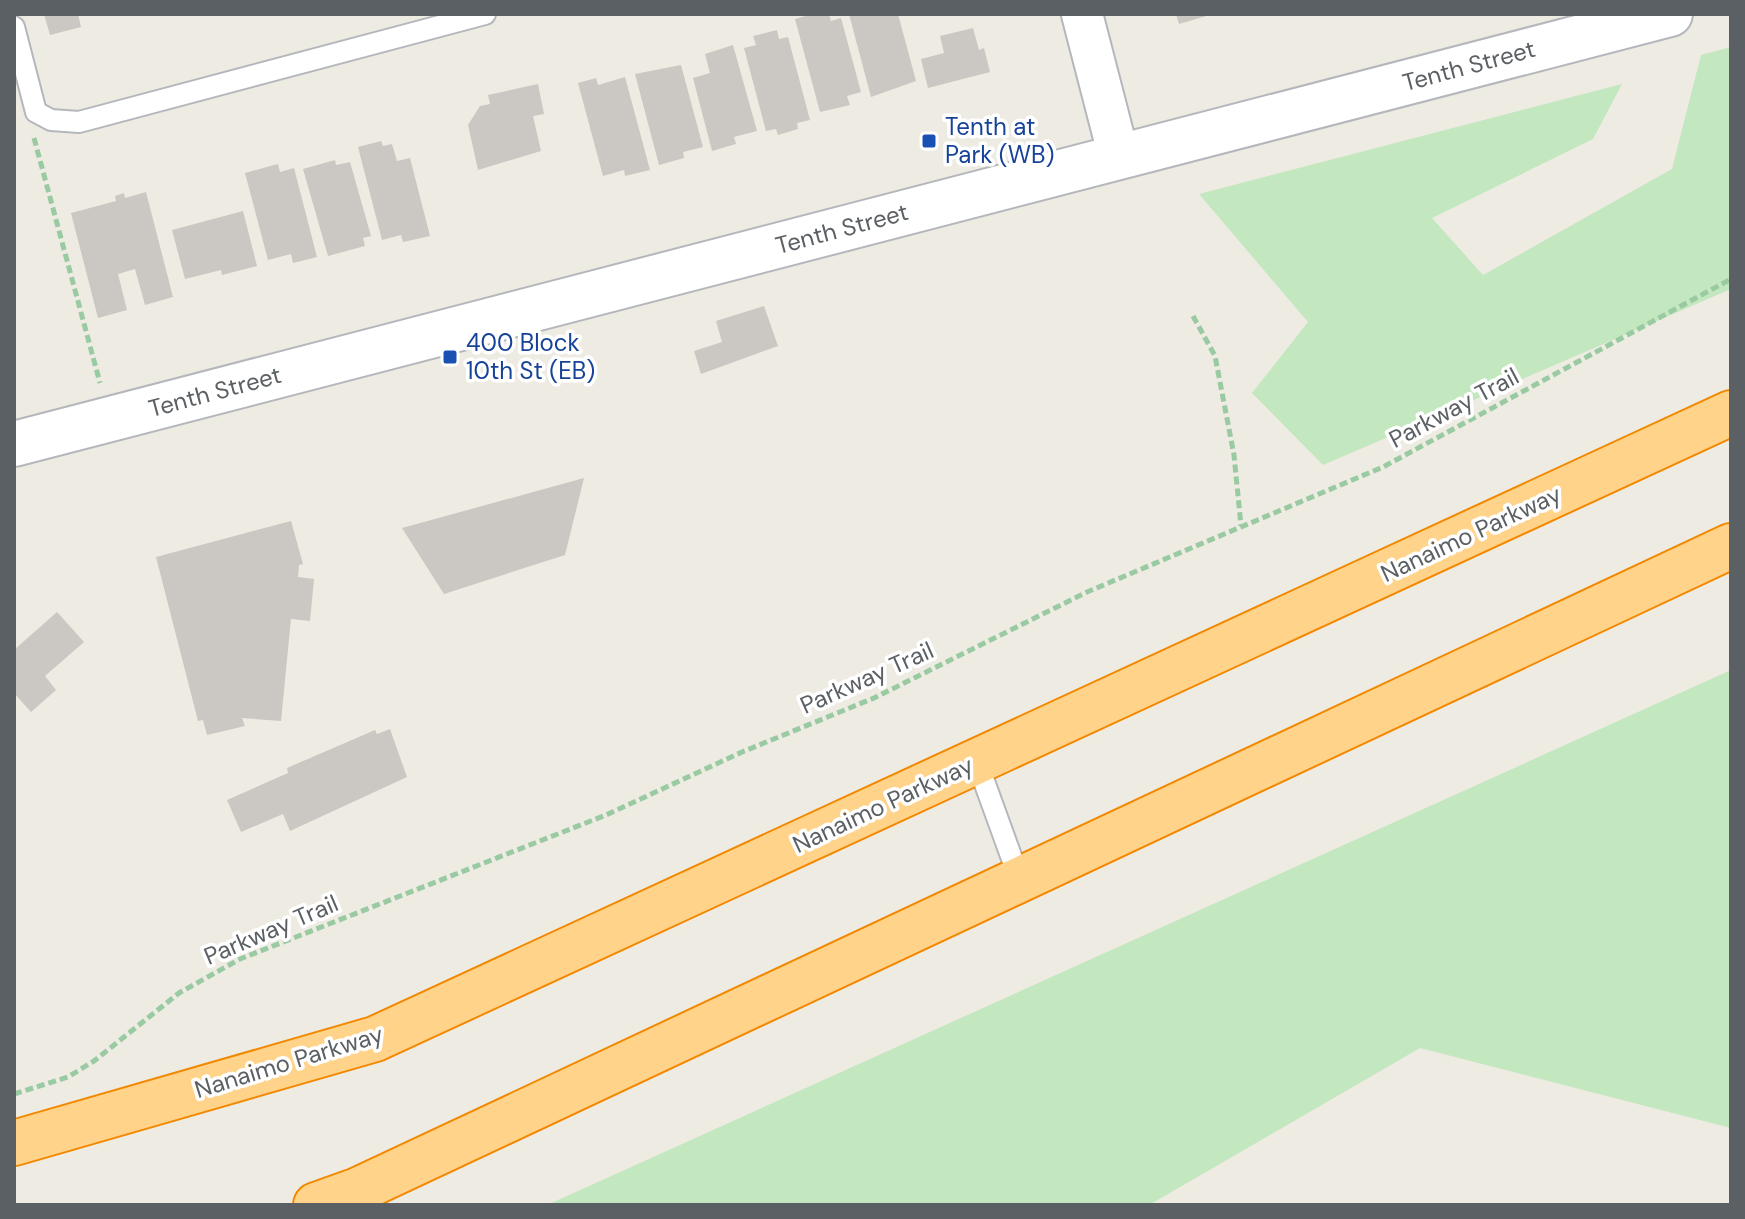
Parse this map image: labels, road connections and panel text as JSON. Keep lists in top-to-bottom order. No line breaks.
{"streets":{"highway":["Nanaimo Parkway"],"street":["Tenth Street"],"path":["Parkway Trail"]},"places":{"transit":["Tenth at Park (WB)","400 Block 10th St (EB)"]}}
